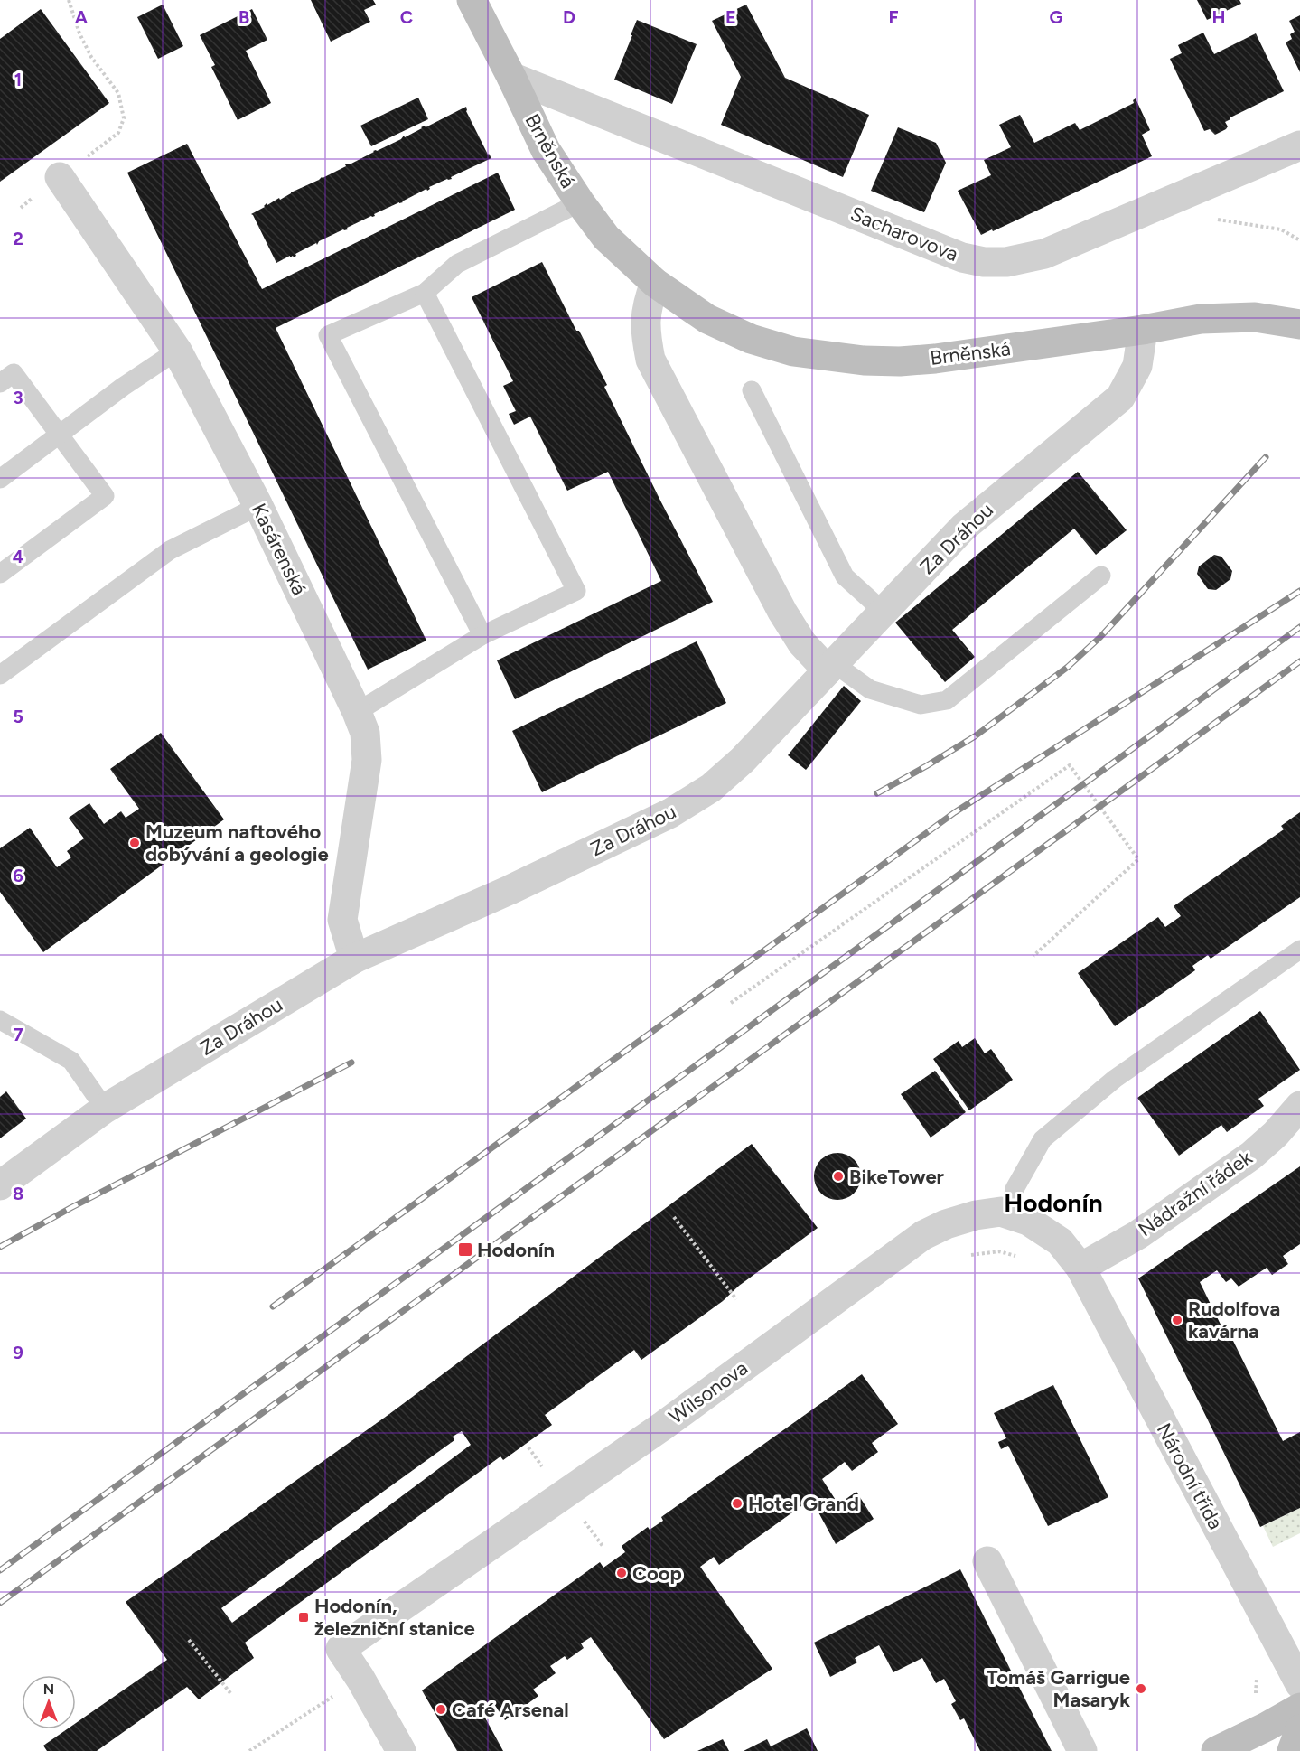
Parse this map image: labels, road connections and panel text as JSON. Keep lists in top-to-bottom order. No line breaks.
{"streets":{"main road":["Brněnská"],"street":["Sacharovova","Za Dráhou","Kasárenská","Nádražní řádek","Wilsonova","Národní třída"]},"crossings":[["Brněnská","Sacharovova"],["Brněnská","Za Dráhou"],["Za Dráhou","Kasárenská"],["Nádražní řádek","Wilsonova"],["Nádražní řádek","Národní třída"],["Wilsonova","Národní třída"]],"districts":["Hodonín"],"places":{"other":["Muzeum naftového dobývání a geologie","BikeTower","Rudolfova kavárna","Hotel Grand","Coop","Tomáš Garrigue Masaryk","Café Arsenal"],"transit":["Hodonín","Hodonín, železniční stanice"]},"north":"top","grid":{"columns":["A","B","C","D","E","F","G","H"],"rows":["1","2","3","4","5","6","7","8","9"]}}
